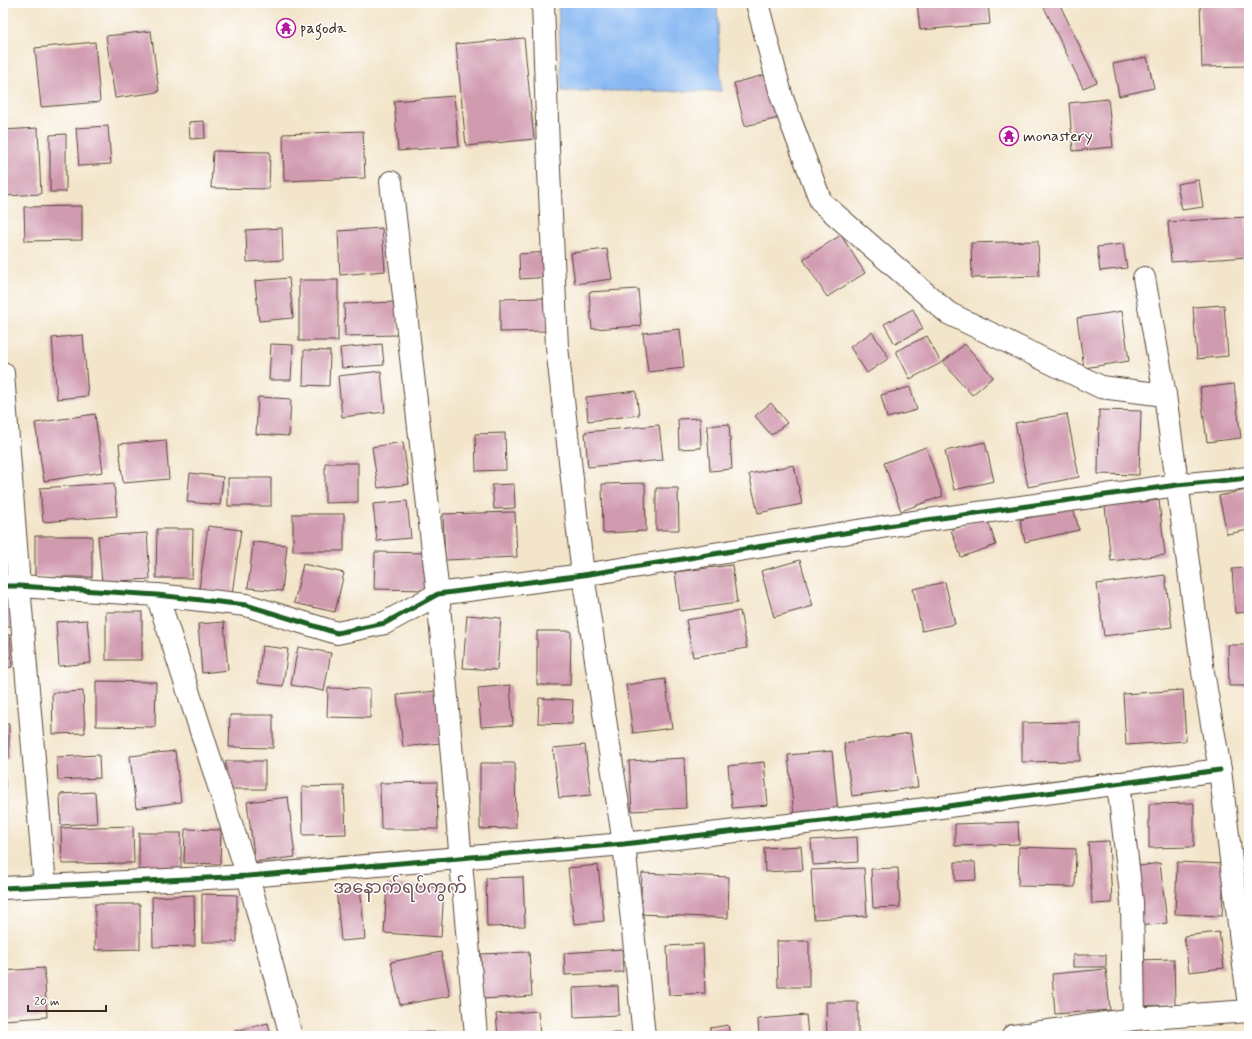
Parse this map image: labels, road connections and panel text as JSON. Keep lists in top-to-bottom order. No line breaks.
{"districts":["အနောက်ရပ်ကွက်"],"places":{"temple":["pagoda","monastery"]},"scale_bar":"20 m"}
